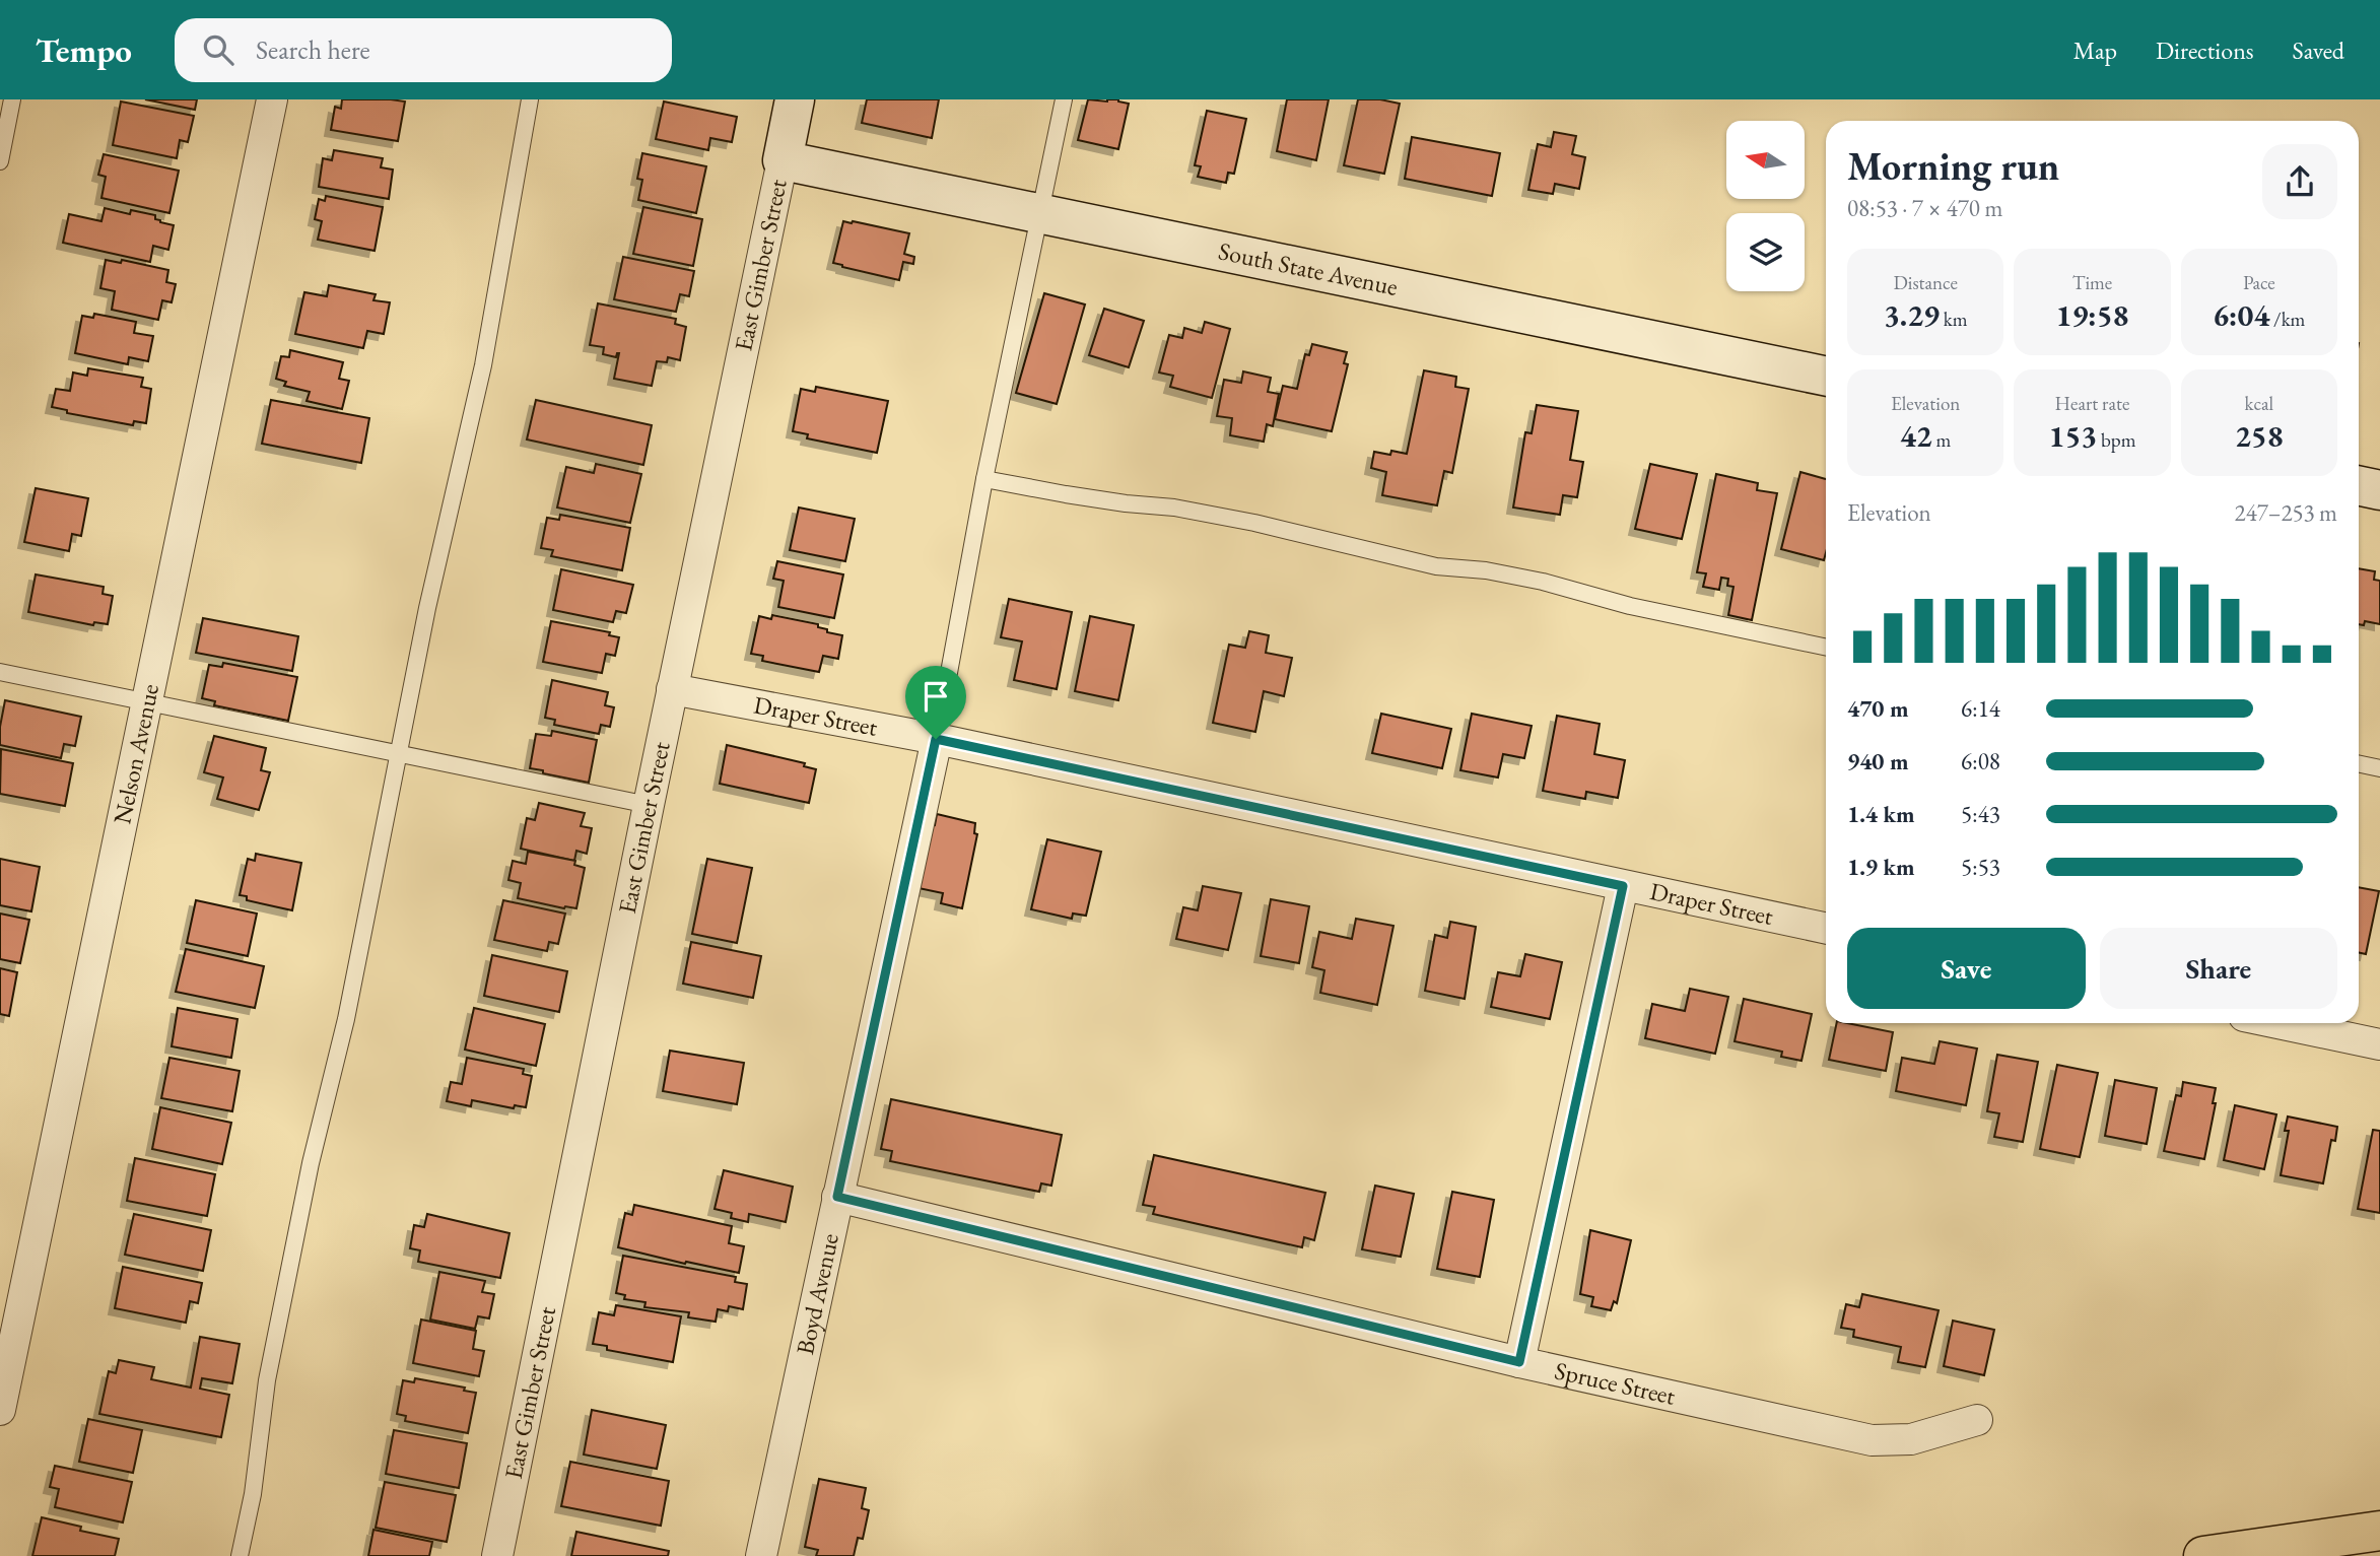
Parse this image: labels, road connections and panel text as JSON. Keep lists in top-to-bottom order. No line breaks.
{"streets":{"street":["East Gimber Street","South State Avenue","Draper Street","Nelson Avenue","Boyd Avenue","Spruce Street"]},"crossings":[["East Gimber Street","South State Avenue"],["East Gimber Street","Draper Street"],["Draper Street","Boyd Avenue"],["Boyd Avenue","Spruce Street"]],"north":"left","page":{"header":"Tempo","search":"Search here","nav":["Map","Directions","Saved"],"heading":["Morning run","08:53 · 7 × 470 m"],"stats":[["Distance","3.29 km"],["Time","19:58"],["Pace","6:04 /km"],["Elevation","42 m"],["Heart rate","153 bpm"],["kcal","258"]],"chart":["Elevation","247–253 m"],"list":[{"name":"470 m","note":"6:14"},{"name":"940 m","note":"6:08"},{"name":"1.4 km","note":"5:43"},{"name":"1.9 km","note":"5:53"}],"buttons":["Save","Share"]}}
